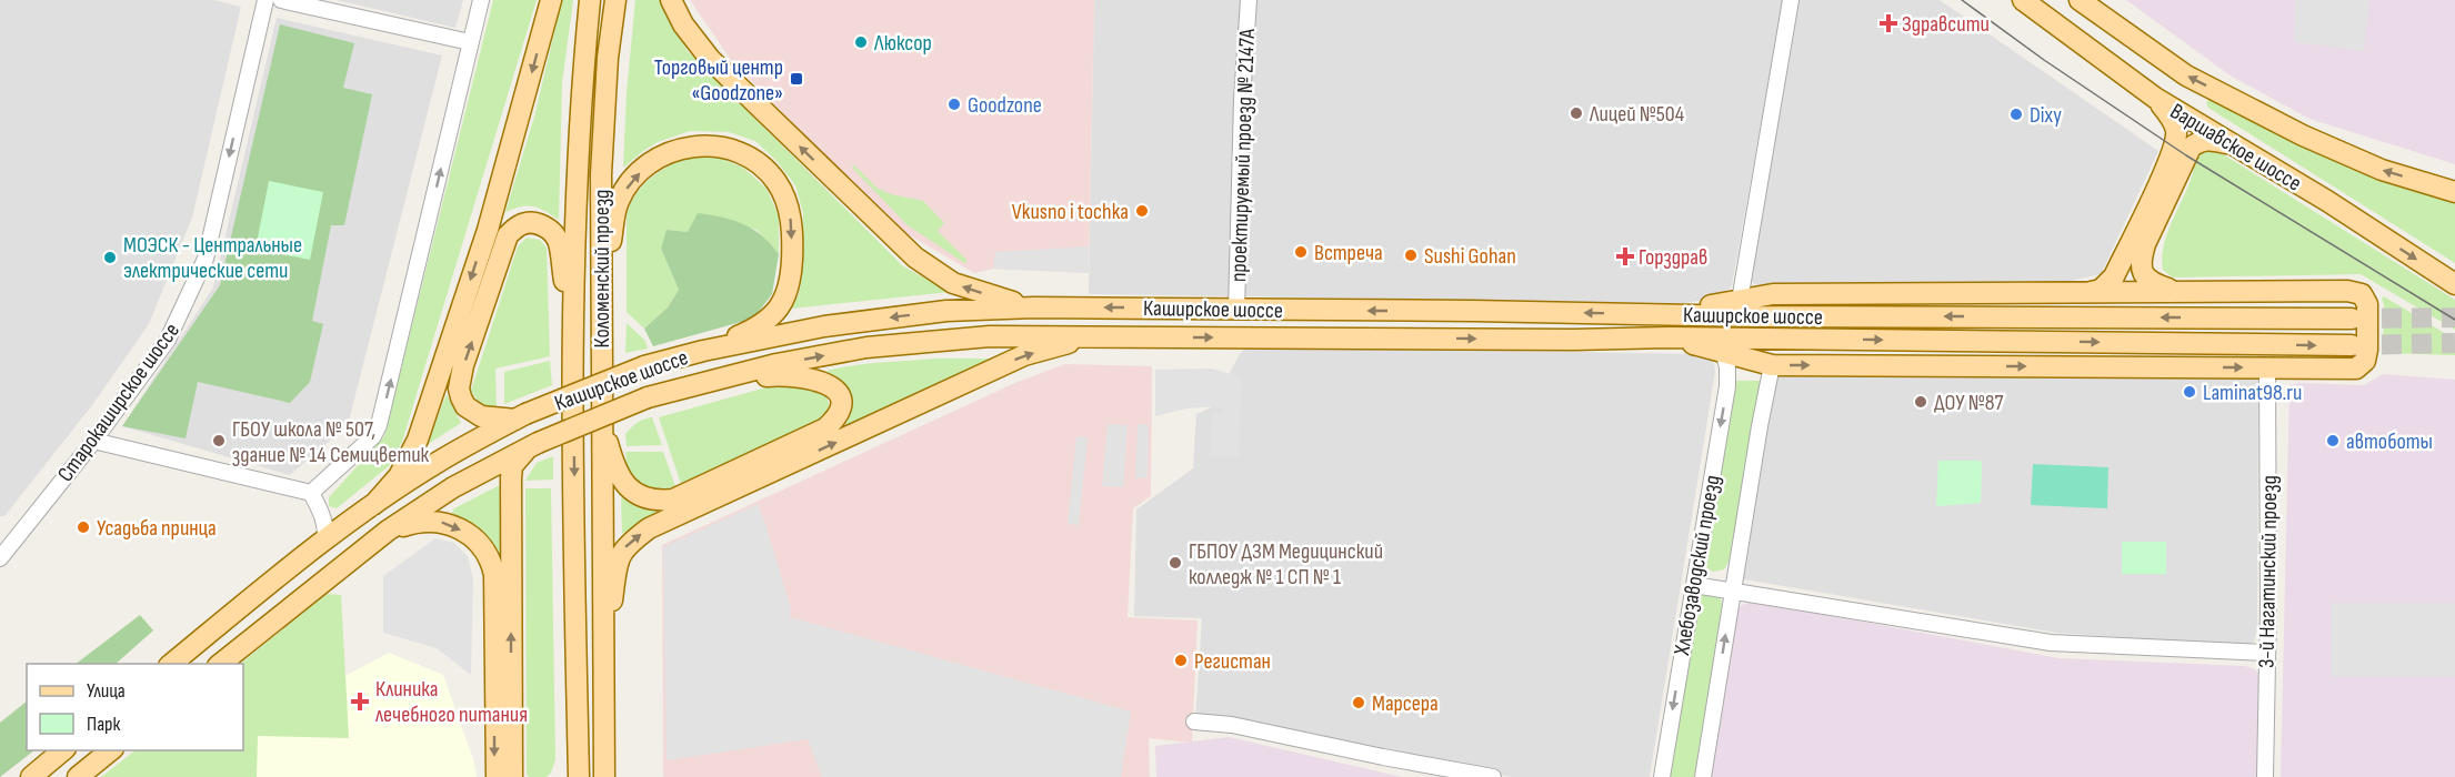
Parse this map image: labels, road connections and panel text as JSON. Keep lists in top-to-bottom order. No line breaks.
{"streets":{"main road":["Варшавское шоссе","Коломенский проезд","Каширское шоссе"],"street":["проектируемый проезд № 2147А","Старокаширское шоссе","Хлебозаводский проезд","3-й Нагатинский проезд"]},"crossings":[["проектируемый проезд № 2147А","Каширское шоссе"]],"one_way":["Старокаширское шоссе"],"places":{"health":["Здравсити","Горздрав","Клиника лечебного питания"],"other":["Люксор","Goodzone","Лицей №504","Dixy","Vkusno i tochka","Встреча","Sushi Gohan","МОЭСК - Центральные электрические сети","Laminat98.ru","ДОУ №87","ГБОУ школа № 507, здание № 14 Семицветик","автоботы","Усадьба принца","ГБПОУ ДЗМ Медицинский колледж № 1 СП № 1","Регистан","Марсера"],"transit":["Торговый центр «Goodzone»"]},"legend":["Улица","Парк"]}
